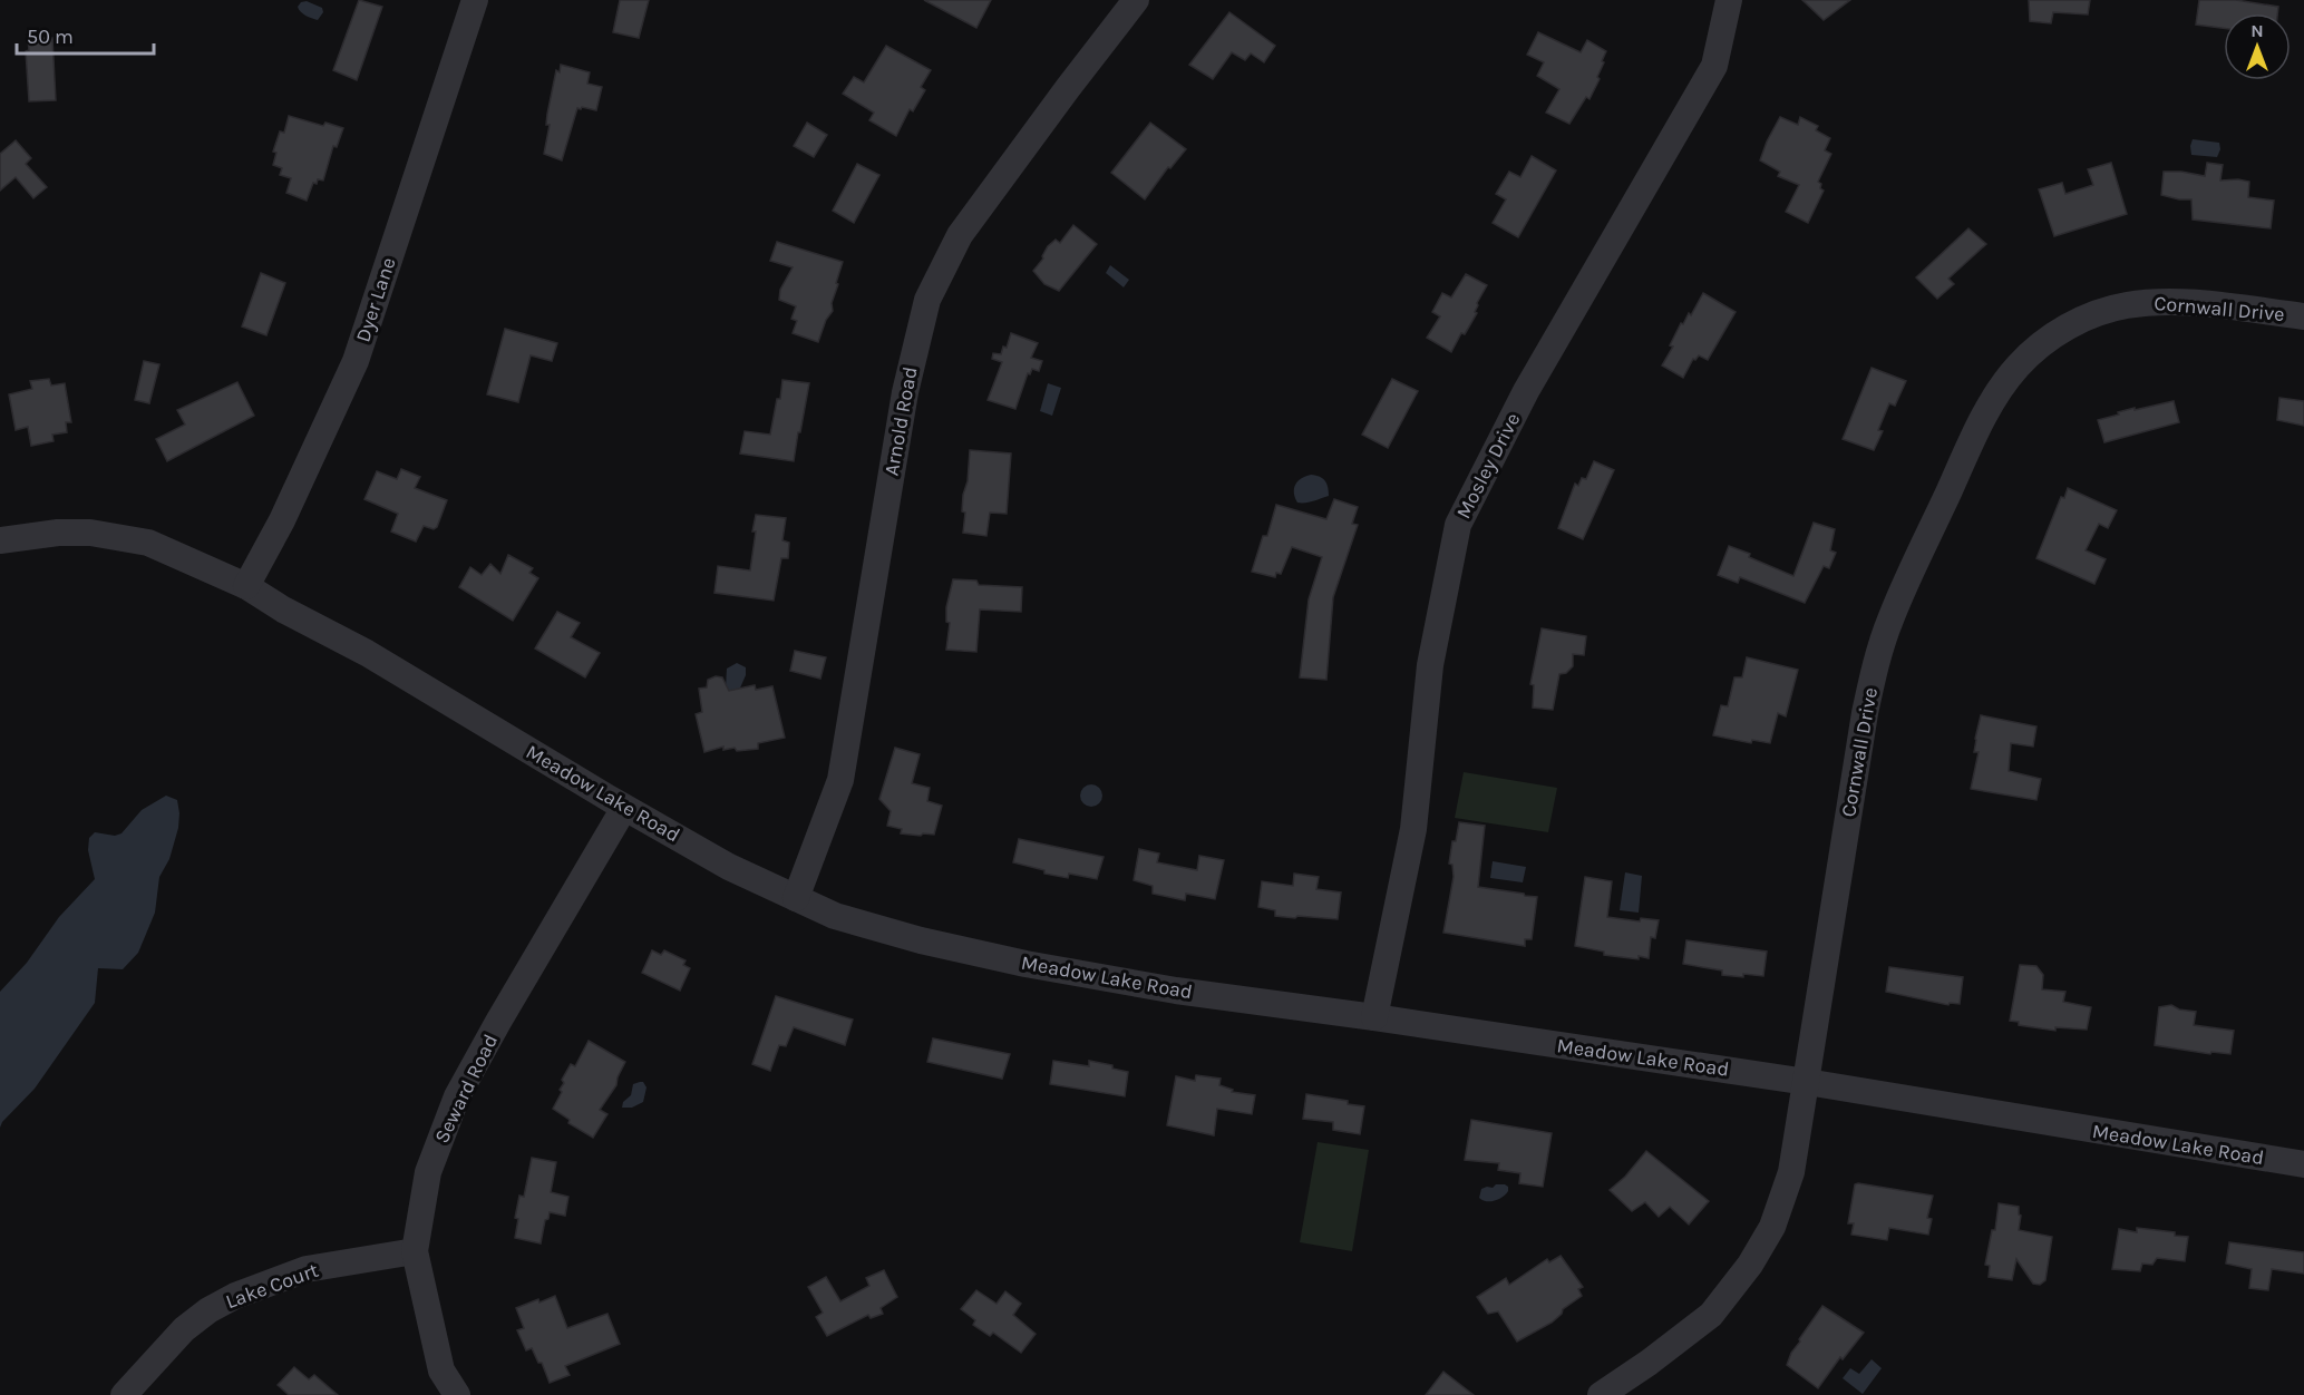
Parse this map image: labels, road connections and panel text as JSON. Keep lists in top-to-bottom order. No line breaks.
{"streets":{"street":["Dyer Lane","Cornwall Drive","Arnold Road","Mosley Drive","Meadow Lake Road","Seward Road","Lake Court"]},"crossings":[["Dyer Lane","Meadow Lake Road"],["Cornwall Drive","Meadow Lake Road"],["Arnold Road","Meadow Lake Road"],["Mosley Drive","Meadow Lake Road"],["Meadow Lake Road","Seward Road"],["Seward Road","Lake Court"]],"scale_bar":"50 m","north":"top"}
